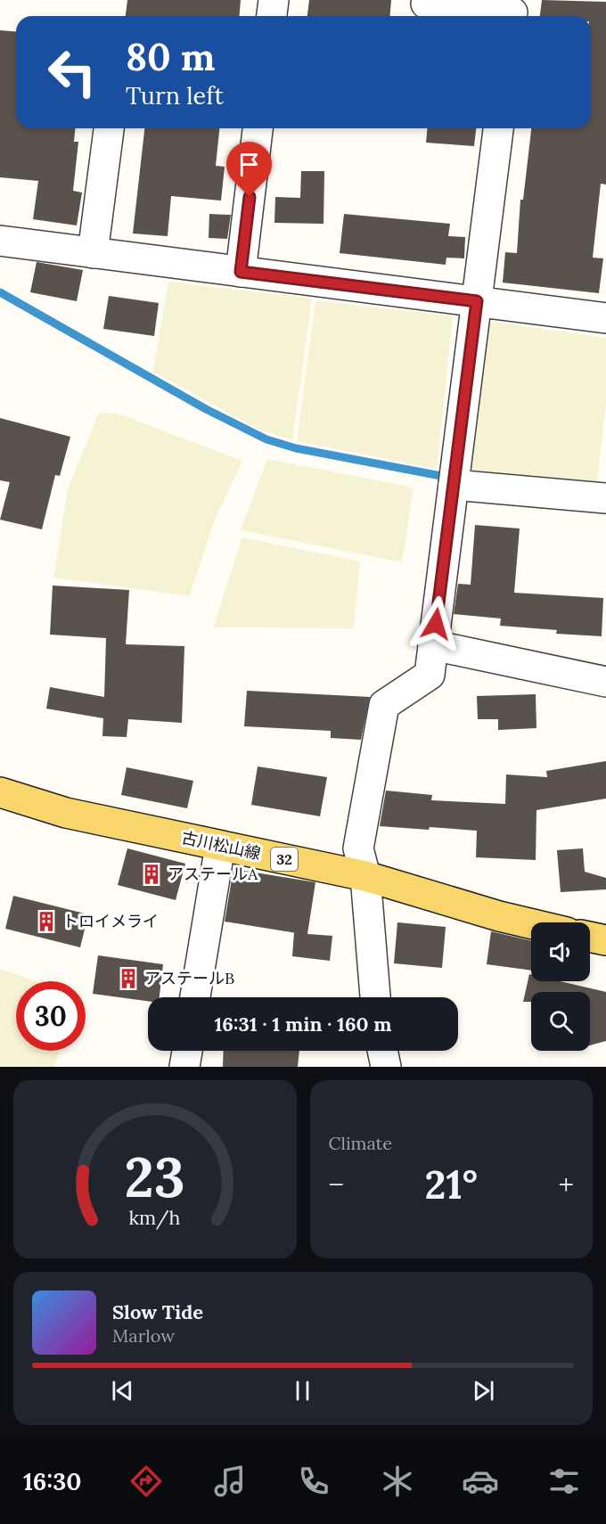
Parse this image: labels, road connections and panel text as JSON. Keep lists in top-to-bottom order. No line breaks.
{"streets":{"main road":["古川松山線","32"]},"places":{"building":["アステールA","トロイメライ","アステールB"]},"page":{"turn":["80 m","Turn left"],"limit":"30","trip":"16:31 · 1 min · 160 m","tile":"Climate","heat":["−","21°","+"],"song":["Slow Tide","Marlow"],"tabs":"16:30","gauge":["23","km/h"]}}
